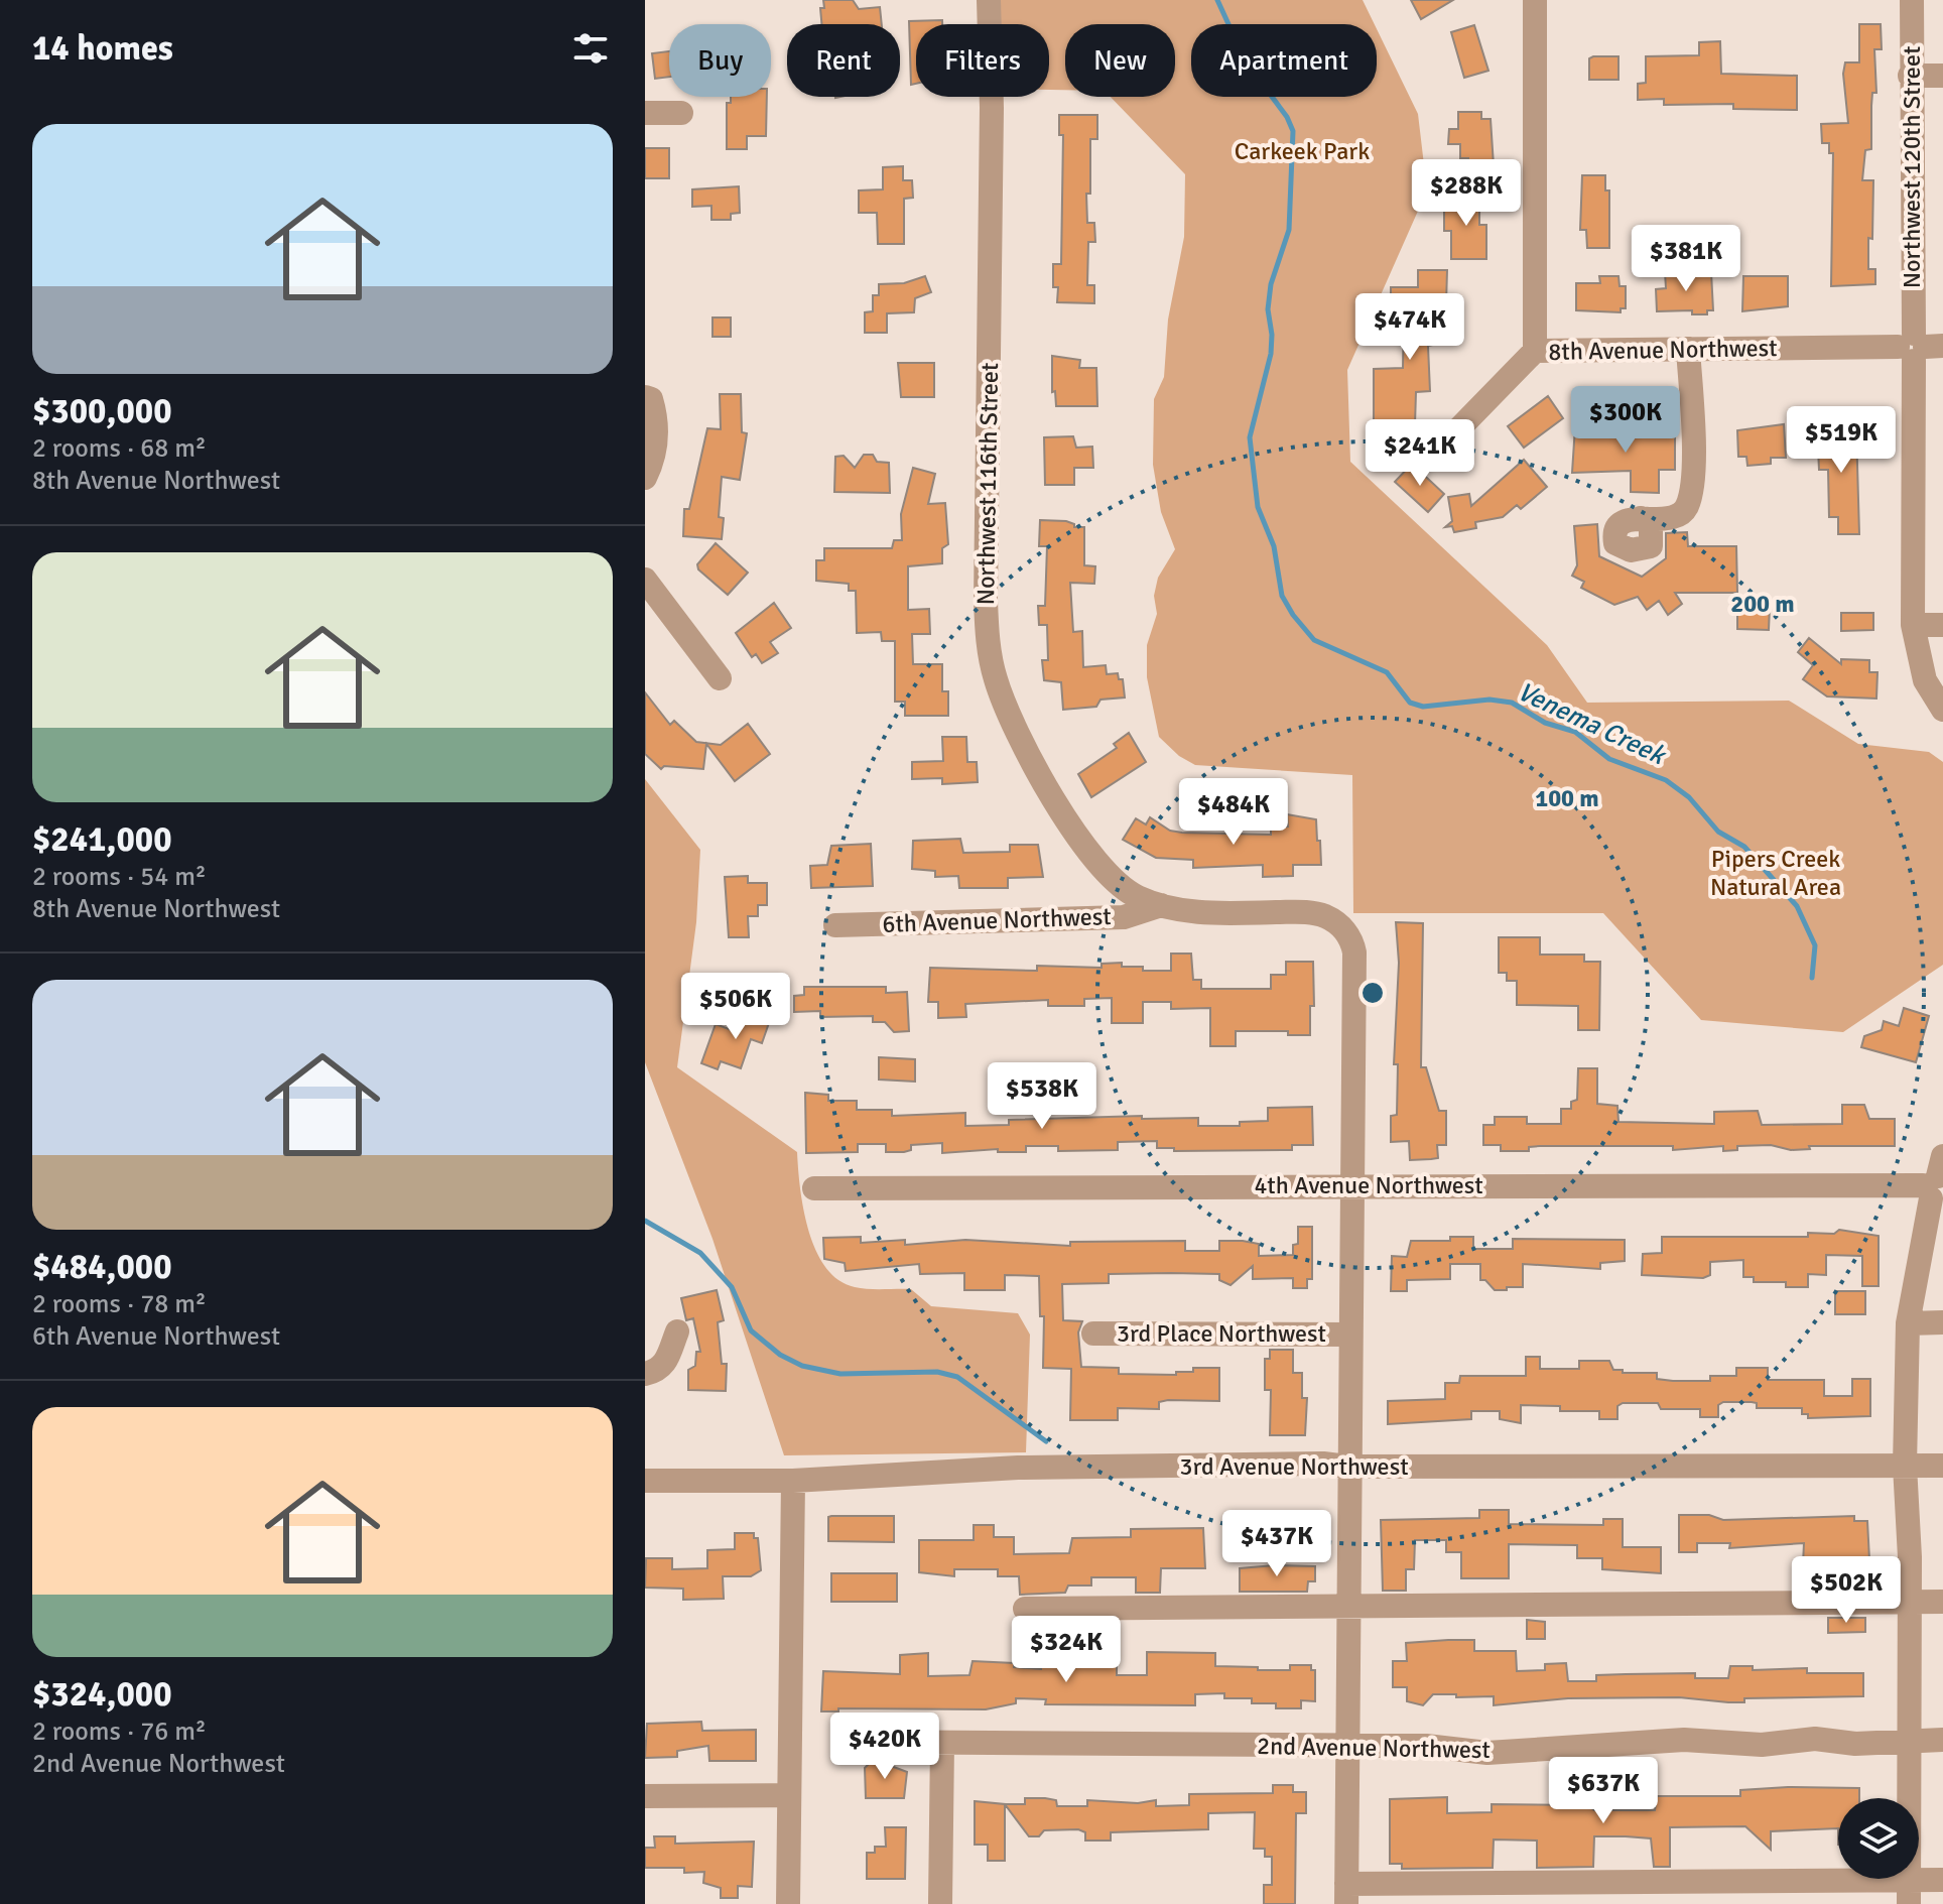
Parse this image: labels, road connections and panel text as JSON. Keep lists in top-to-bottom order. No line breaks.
{"streets":{"street":["Northwest 120th Street","8th Avenue Northwest","Northwest 116th Street","6th Avenue Northwest","4th Avenue Northwest","3rd Place Northwest","3rd Avenue Northwest","2nd Avenue Northwest"]},"crossings":[["Northwest 120th Street","8th Avenue Northwest"],["Northwest 116th Street","6th Avenue Northwest"],["6th Avenue Northwest","4th Avenue Northwest"]],"water":["Venema Creek"],"parks":["Carkeek Park","Pipers Creek Natural Area"],"page":{"heading":"14 homes","chip":["Buy","Rent","Filters","New","Apartment"],"list":[{"name":"$300,000","note":"2 rooms · 68 m² · 8th Avenue Northwest"},{"name":"$241,000","note":"2 rooms · 54 m² · 8th Avenue Northwest"},{"name":"$484,000","note":"2 rooms · 78 m² · 6th Avenue Northwest"},{"name":"$324,000","note":"2 rooms · 76 m² · 2nd Avenue Northwest"}],"price":["$288K","$381K","$474K","$300K","$519K","$241K","$484K","$506K","$538K","$437K","$502K","$324K","$420K","$637K"]},"rings":["200 m","100 m"]}
